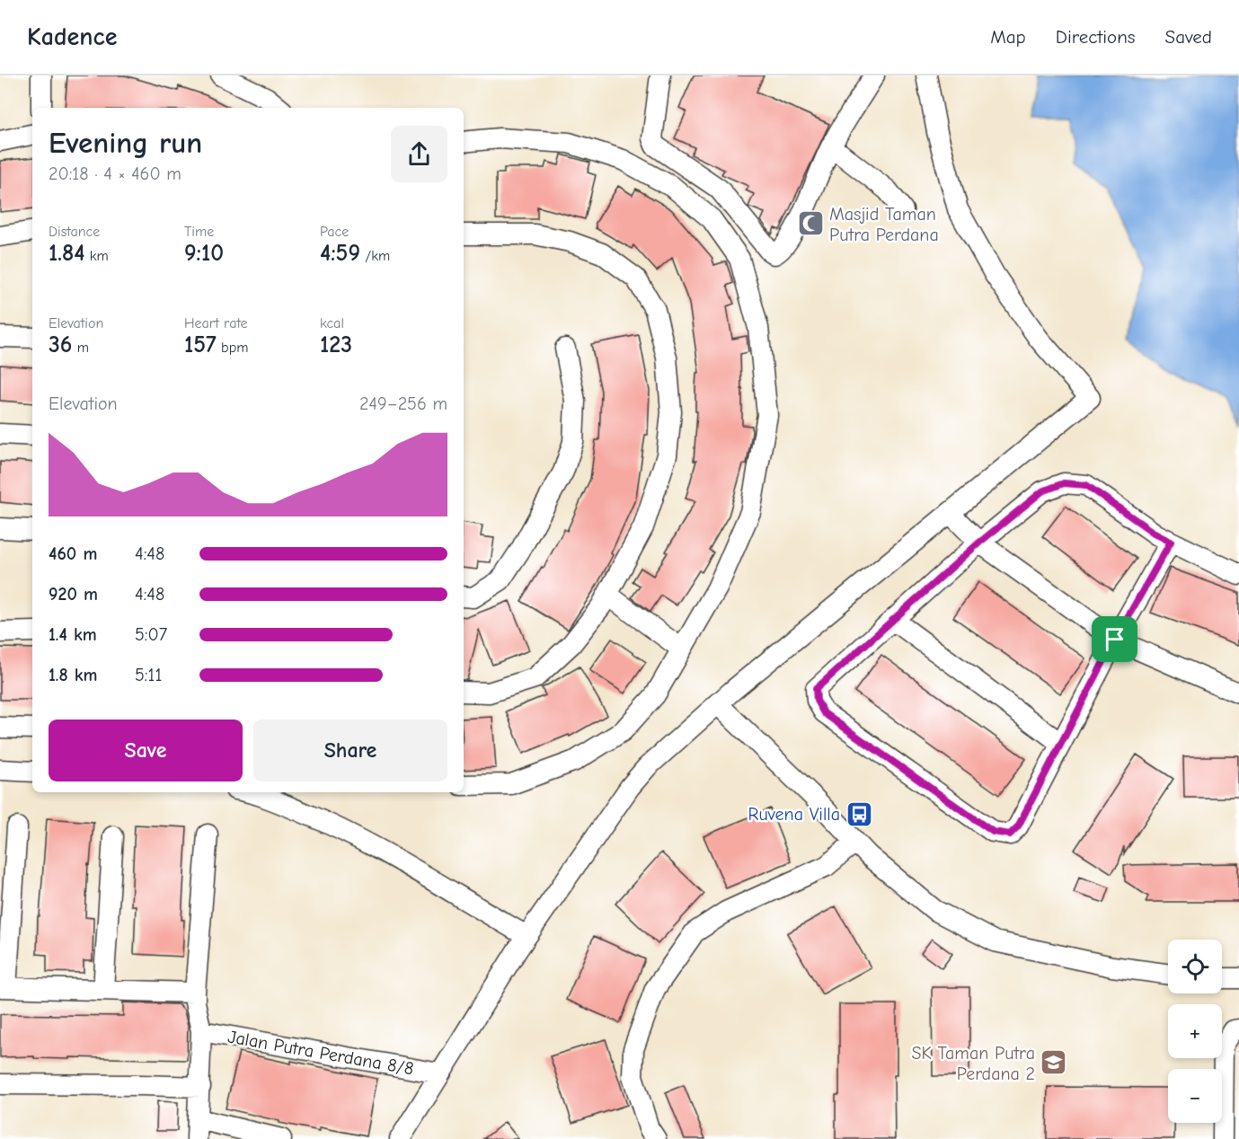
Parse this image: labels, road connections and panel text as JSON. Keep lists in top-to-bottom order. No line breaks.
{"streets":{"street":["Jalan Putra Perdana 8/8"]},"places":{"mosque":["Masjid Taman Putra Perdana"],"bus stop":["Ruvena Villa"],"school or university":["SK Taman Putra Perdana 2"]},"page":{"header":"Kadence","nav":["Map","Directions","Saved"],"heading":["Evening run","20:18 · 4 × 460 m"],"stats":[["Distance","1.84 km"],["Time","9:10"],["Pace","4:59 /km"],["Elevation","36 m"],["Heart rate","157 bpm"],["kcal","123"]],"chart":["Elevation","249–256 m"],"list":[{"name":"460 m","note":"4:48"},{"name":"920 m","note":"4:48"},{"name":"1.4 km","note":"5:07"},{"name":"1.8 km","note":"5:11"}],"buttons":["Save","Share"],"map_buttons":["+","−"]}}
